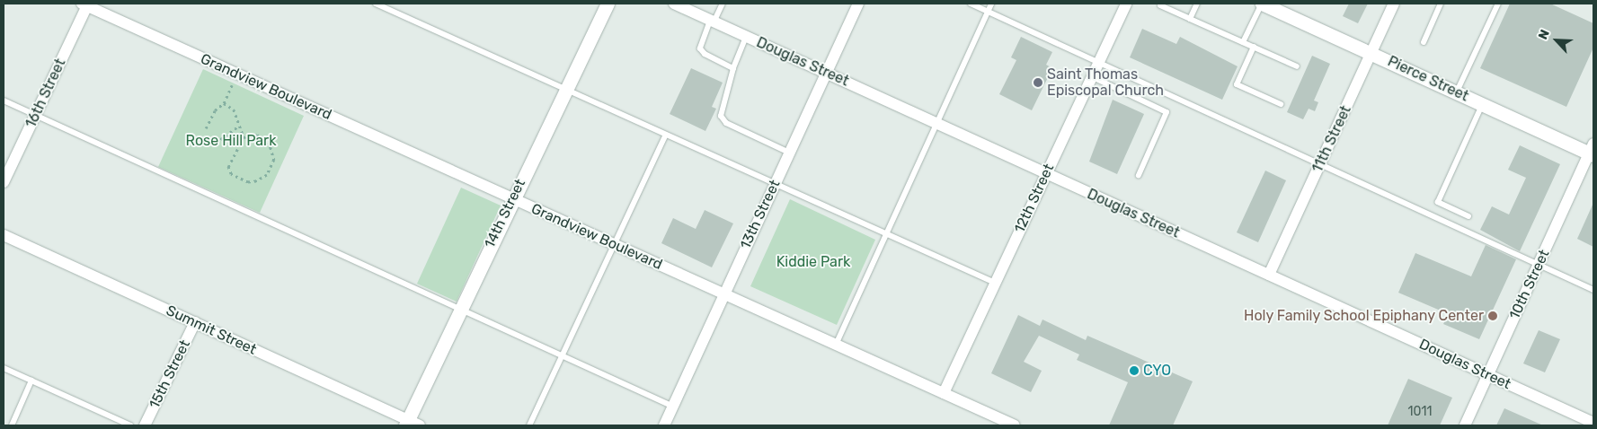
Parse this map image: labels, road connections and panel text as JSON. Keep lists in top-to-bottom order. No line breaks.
{"streets":{"main road":["Pierce Street","14th Street"],"street":["Douglas Street","Grandview Boulevard","16th Street","11th Street","12th Street","13th Street","10th Street","Summit Street","15th Street"]},"crossings":[["Douglas Street","11th Street"],["Douglas Street","12th Street"],["Douglas Street","13th Street"],["Douglas Street","10th Street"],["Pierce Street","11th Street"],["Pierce Street","10th Street"],["Grandview Boulevard","16th Street"],["Grandview Boulevard","12th Street"],["Grandview Boulevard","14th Street"],["Grandview Boulevard","13th Street"],["14th Street","Summit Street"],["Summit Street","15th Street"]],"parks":["Rose Hill Park","Kiddie Park"],"places":["Saint Thomas Episcopal Church","Holy Family School Epiphany Center","CYO"],"house_numbers":["1011"],"north":"top left"}
